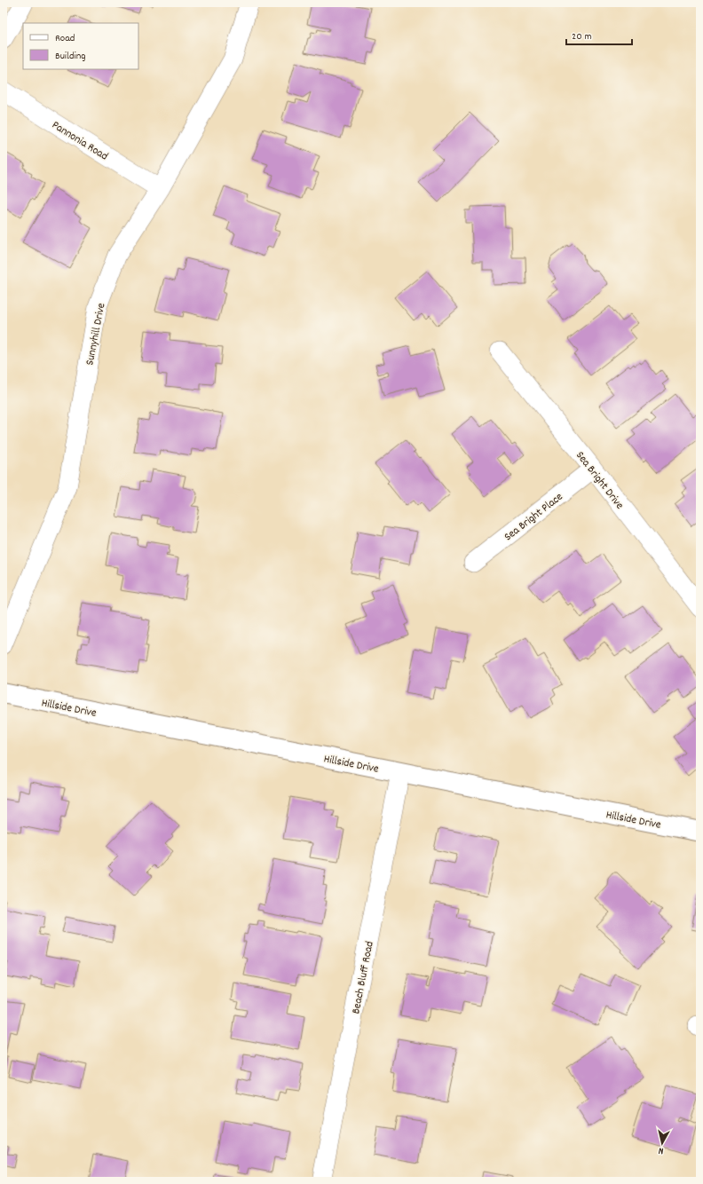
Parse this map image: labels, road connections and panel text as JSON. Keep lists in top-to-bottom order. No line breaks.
{"streets":{"street":["Pannonia Road","Sunnyhill Drive","Sea Bright Drive","Sea Bright Place","Hillside Drive","Beach Bluff Road"]},"crossings":[["Pannonia Road","Sunnyhill Drive"],["Sea Bright Drive","Sea Bright Place"],["Hillside Drive","Beach Bluff Road"]],"legend":["Road","Building"],"scale_bar":"20 m","north":"bottom"}
